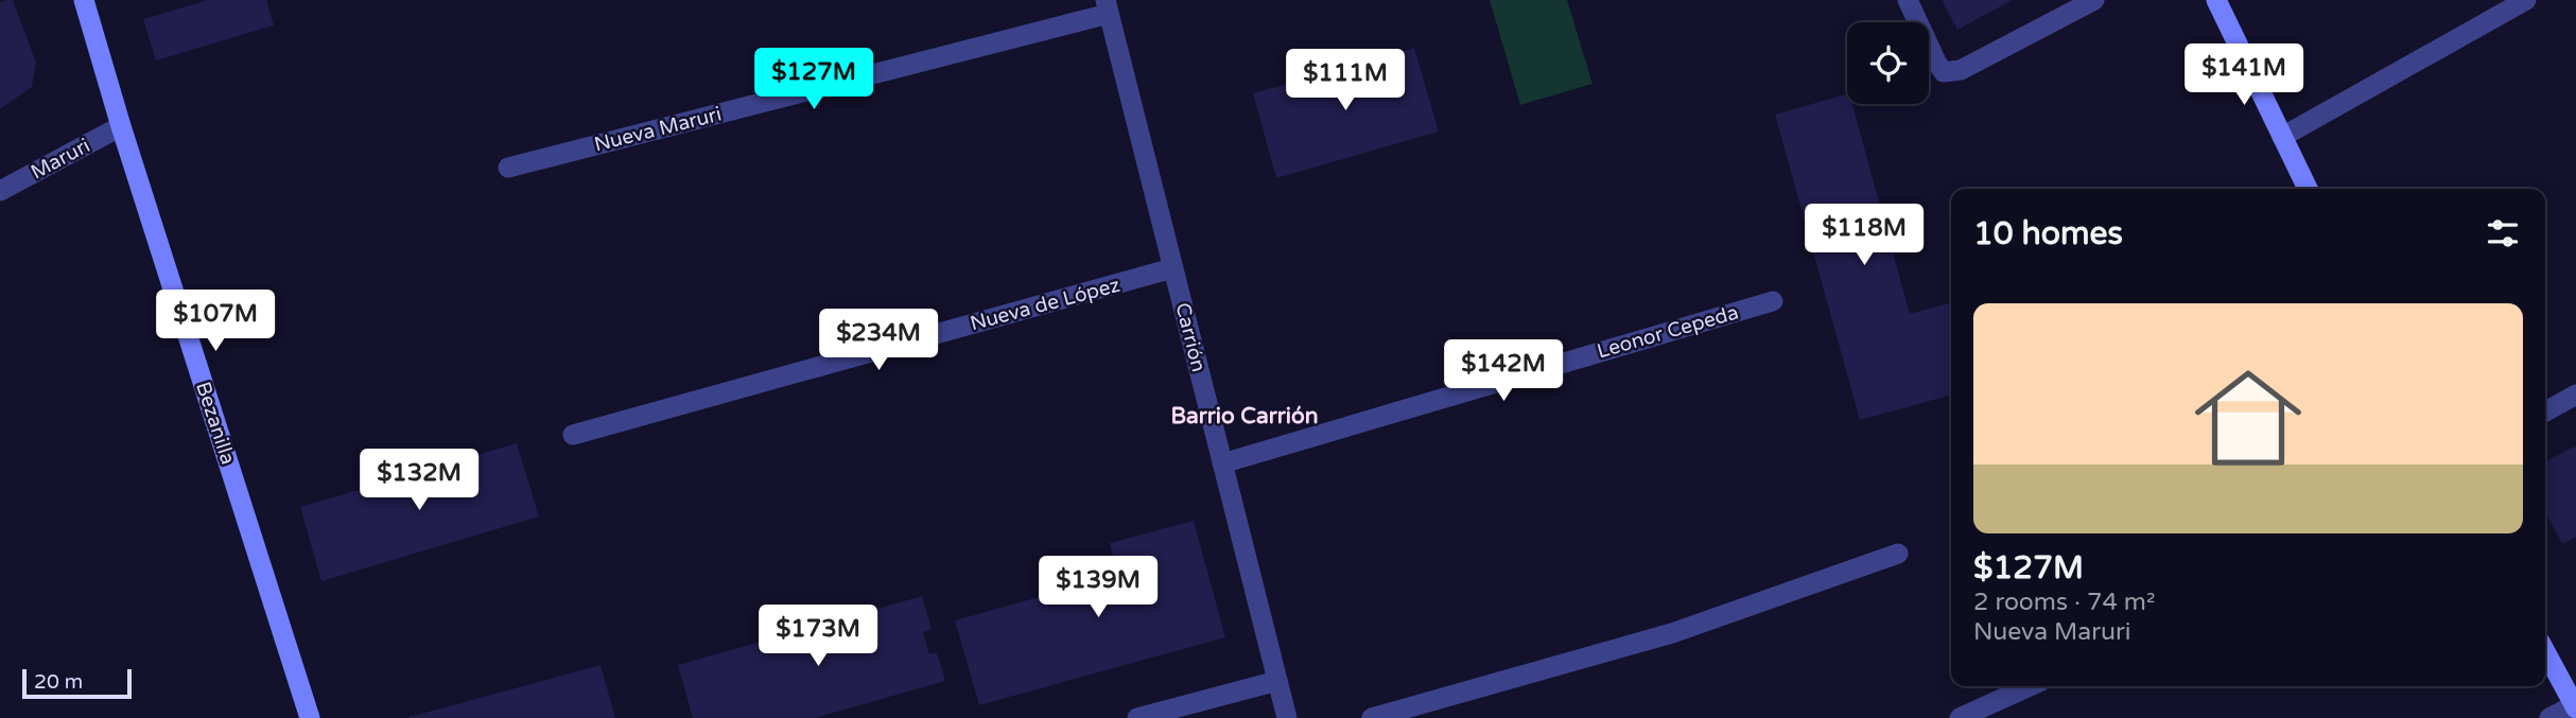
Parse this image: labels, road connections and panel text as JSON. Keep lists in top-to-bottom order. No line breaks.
{"streets":{"main road":["Bezanilla"],"street":["Nueva Maruri","Maruri","Nueva de López","Leonor Cepeda","Carrión"]},"crossings":[["Nueva Maruri","Carrión"],["Maruri","Bezanilla"],["Nueva de López","Carrión"],["Leonor Cepeda","Carrión"]],"districts":["Barrio Carrión"],"scale_bar":"20 m","page":{"price":["$141M","$127M","$111M","$118M","$107M","$234M","$142M","$132M","$139M","$173M"],"heading":"10 homes","list":[{"name":"$127M","note":"2 rooms · 74 m² · Nueva Maruri"}],"scale":"20 m"}}
